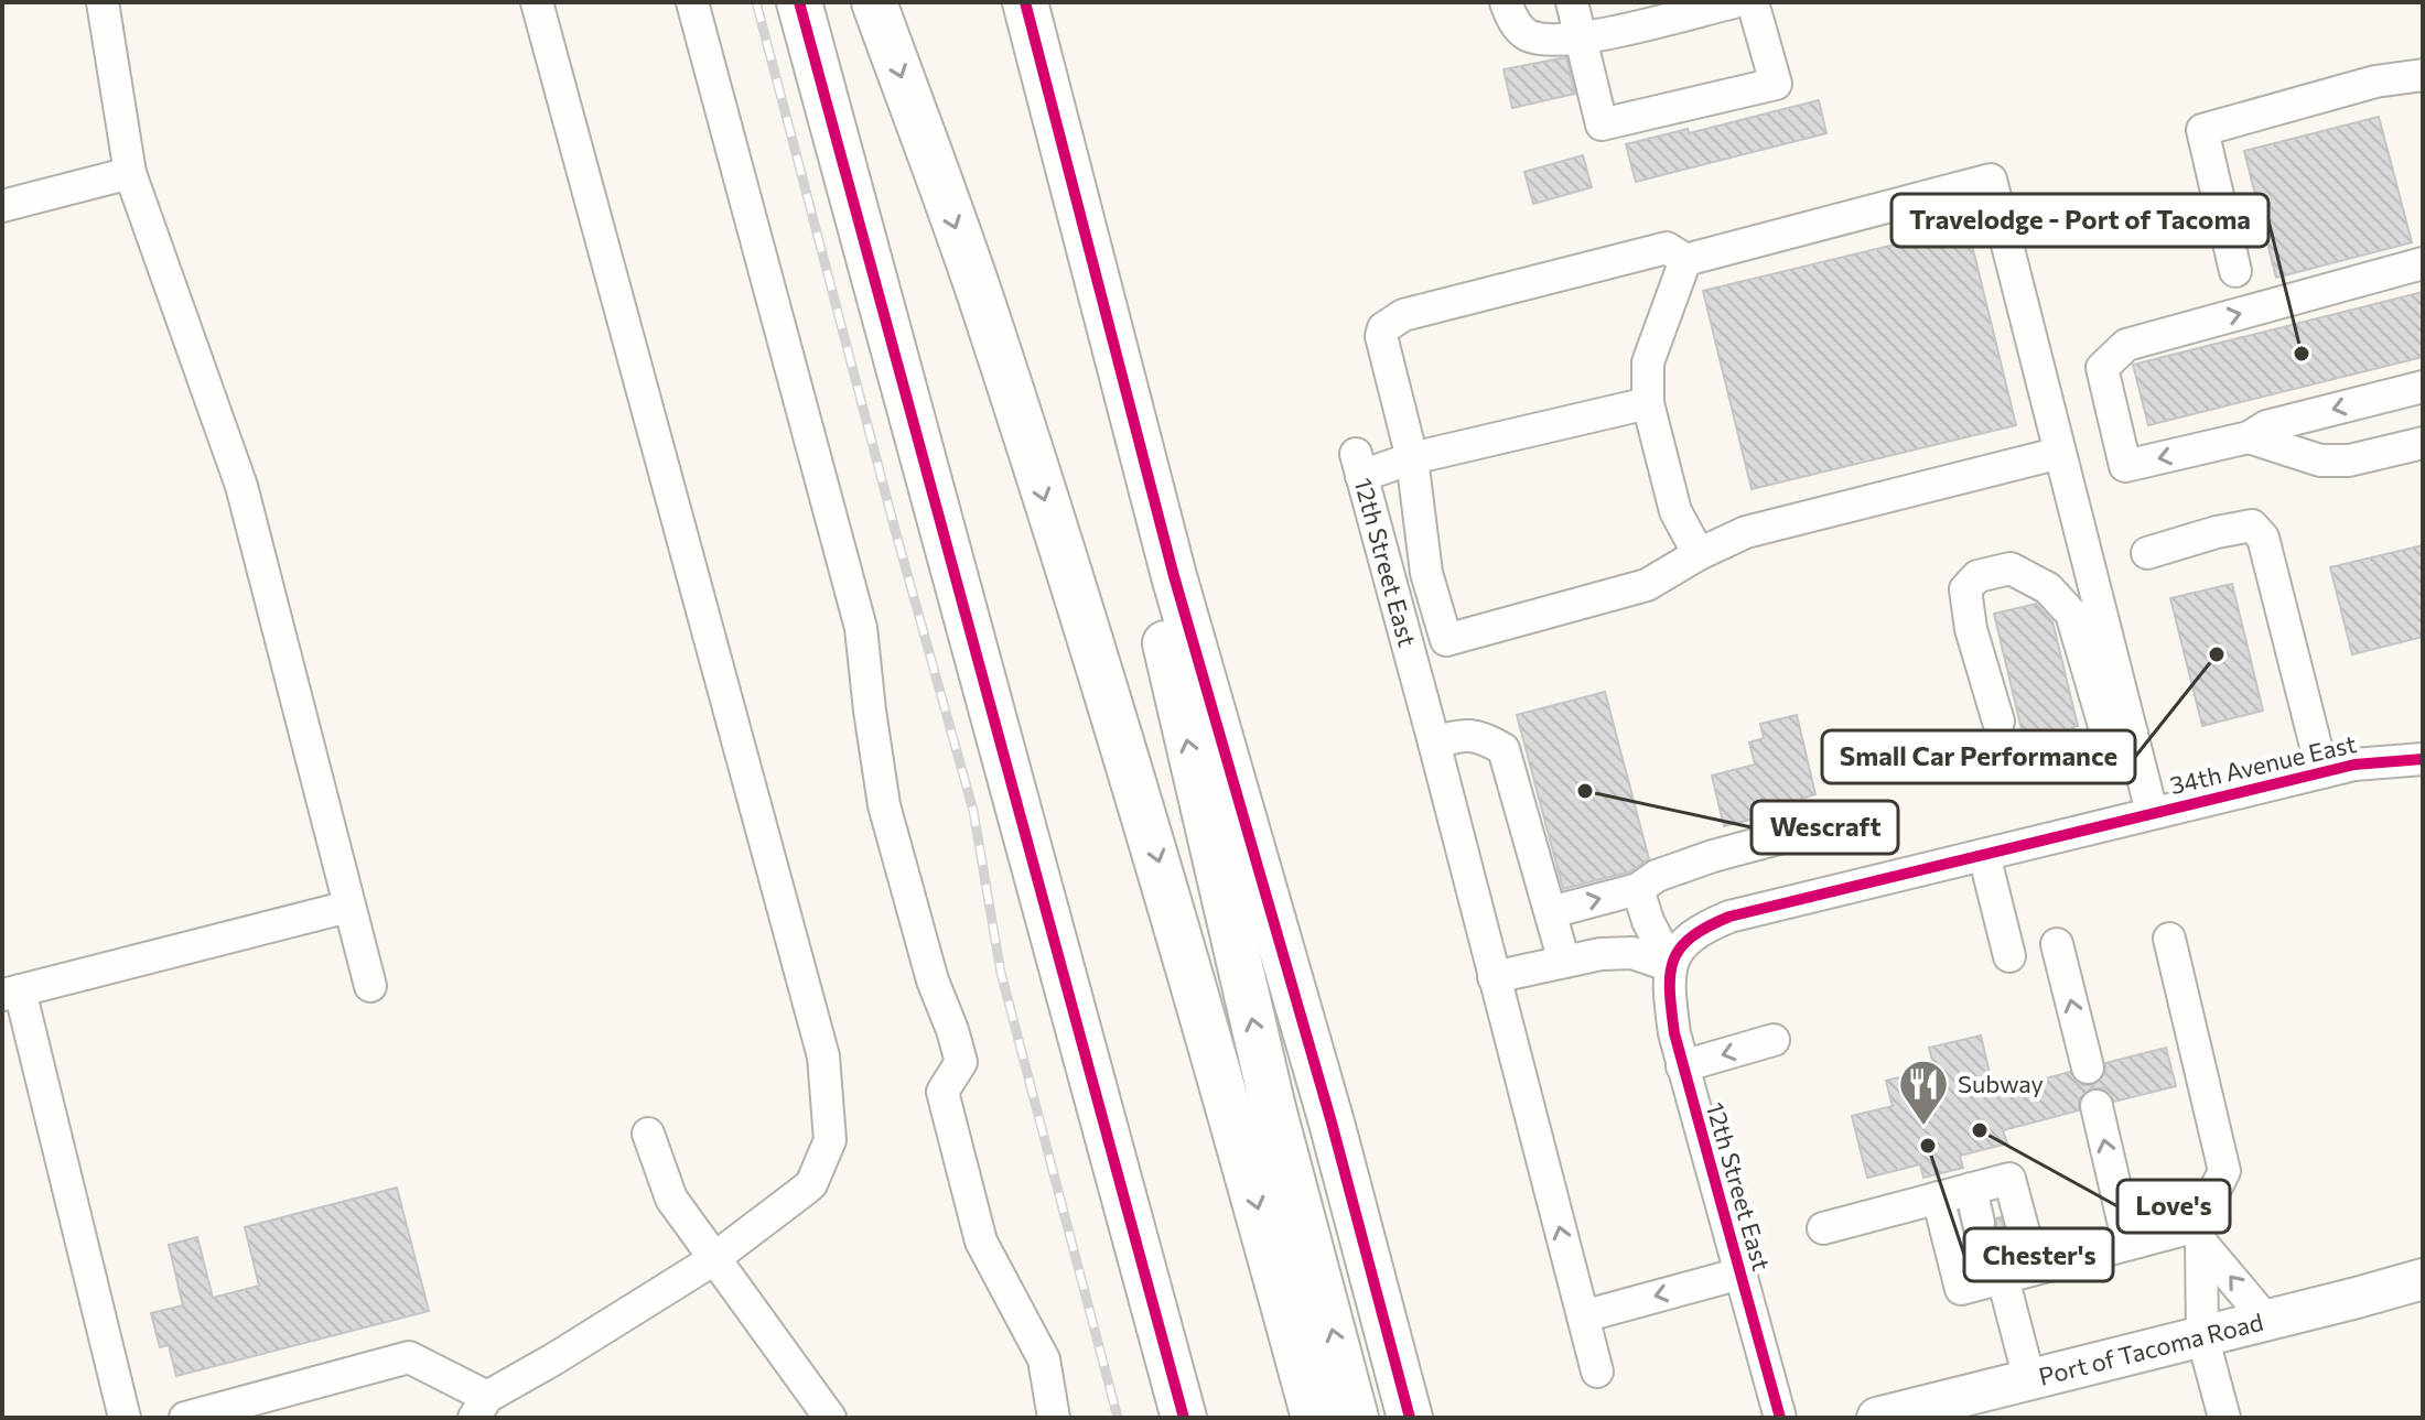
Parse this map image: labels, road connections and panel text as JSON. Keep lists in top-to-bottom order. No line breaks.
{"streets":{"main road":["Port of Tacoma Road"],"street":["12th Street East","34th Avenue East"]},"crossings":[["12th Street East","34th Avenue East"]],"places":{"other":["Travelodge - Port of Tacoma","Small Car Performance","Wescraft","Love's","Chester's"],"restaurant":["Subway"]}}
